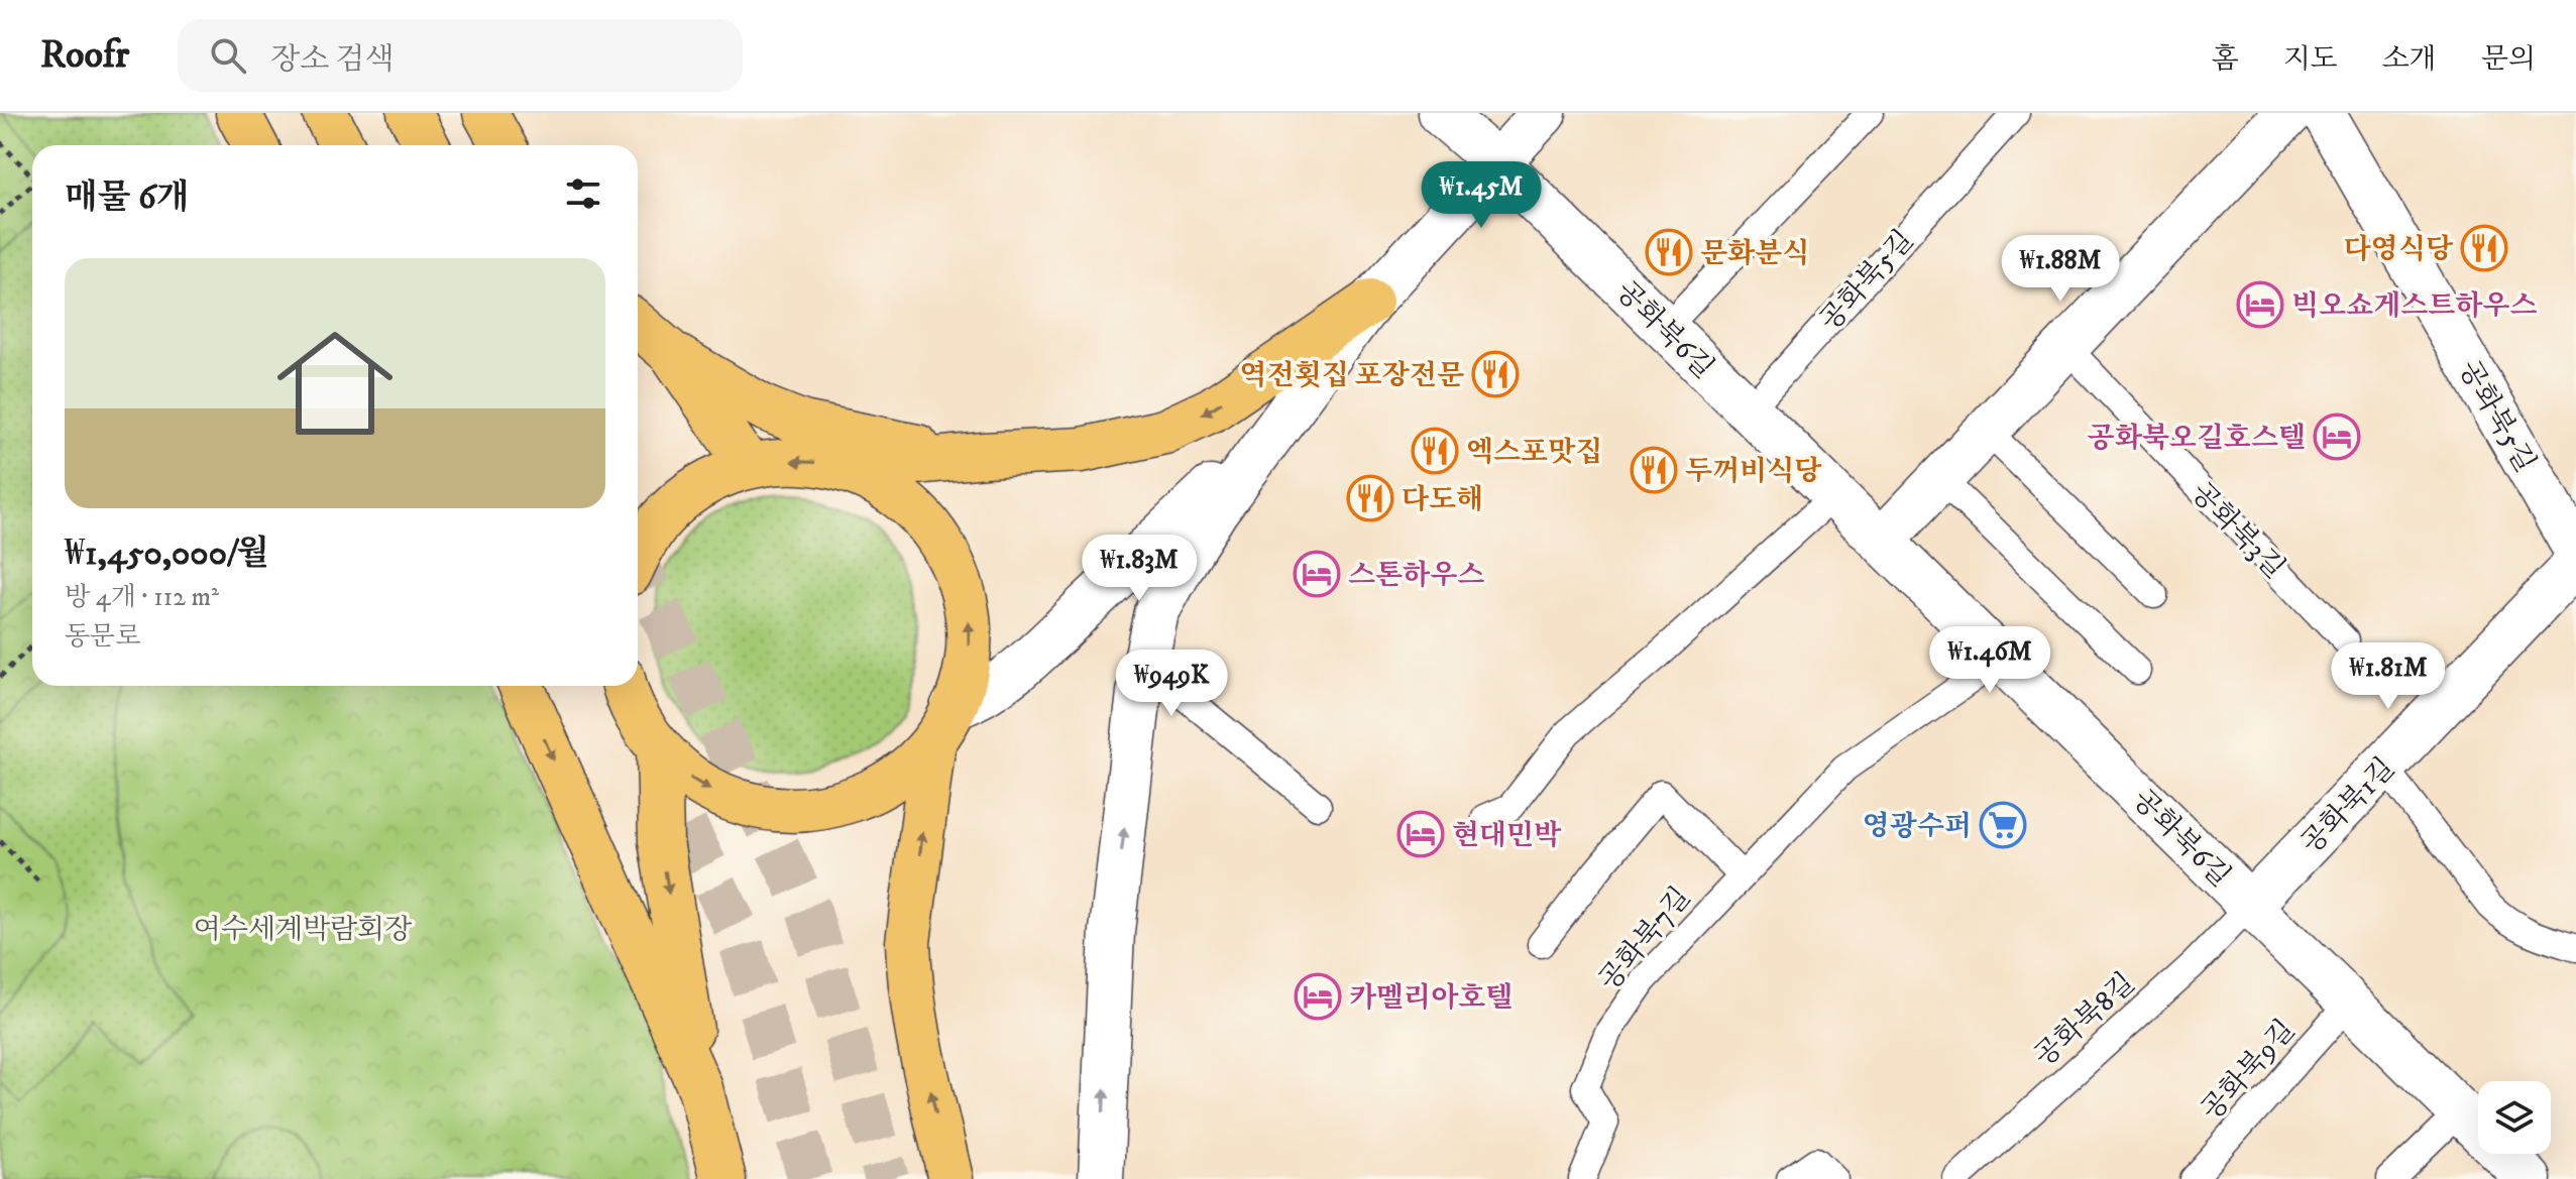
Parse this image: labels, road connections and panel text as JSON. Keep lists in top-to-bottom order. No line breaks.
{"streets":{"street":["공화북5길","공화북6길","공화북1길"],"lane":["공화북3길","공화북7길","공화북8길","공화북9길"]},"crossings":[["공화북5길","공화북6길"],["공화북6길","공화북1길"],["공화북6길","공화북7길"],["공화북6길","공화북8길"],["공화북6길","공화북9길"],["공화북1길","공화북8길"]],"parks":["여수세계박람회장"],"places":{"restaurant":["다영식당","문화분식","역전횟집 포장전문","엑스포맛집","두꺼비식당","다도해"],"hotel":["빅오쇼게스트하우스","공화북오길호스텔","스톤하우스","현대민박","카멜리아호텔"],"supermarket":["영광수퍼"]},"page":{"header":"Roofr","search":"장소 검색","nav":["홈","지도","소개","문의"],"heading":"매물 6개","price":["₩1.45M","₩1.88M","₩1.83M","₩1.46M","₩1.81M","₩949K"],"list":[{"name":"₩1,450,000/월","note":"방 4개 · 112 m² · 동문로"}]}}
